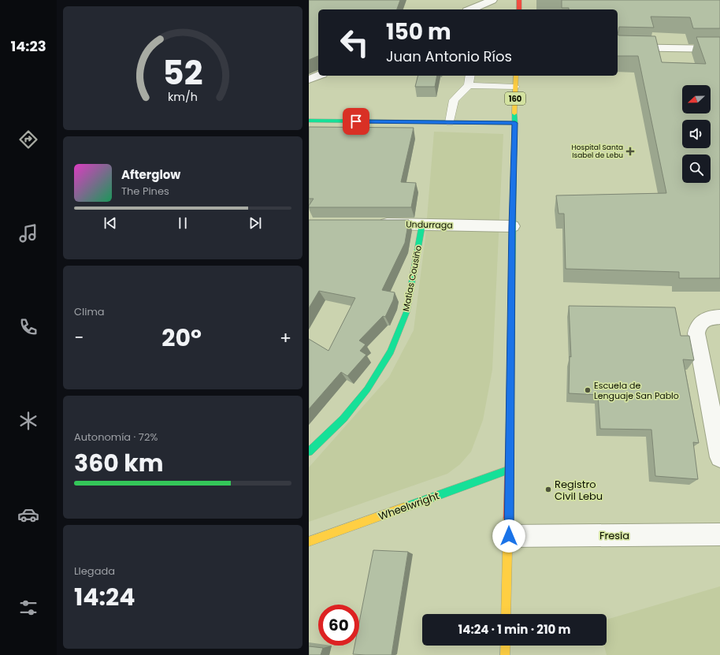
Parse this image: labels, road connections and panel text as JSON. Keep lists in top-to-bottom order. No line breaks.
{"streets":{"main road":["160","Matias Cousiño","Wheelwright"],"street":["Undurraga","Fresia"]},"crossings":[["160","Undurraga"],["160","Wheelwright"],["160","Fresia"],["Undurraga","Matias Cousiño"]],"places":{"health":["Hospital Santa Isabel de Lebu"],"other":["Escuela de Lenguaje San Pablo","Registro Civil Lebu"]},"north":"left","page":{"tabs":"14:23","turn":["150 m","Juan Antonio Ríos"],"song":["Afterglow","The Pines"],"tile":["Clima",["Autonomía · 72%","360 km"],["Llegada","14:24"]],"heat":["−","20°","+"],"limit":"60","trip":"14:24 · 1 min · 210 m","gauge":["52","km/h"]}}
